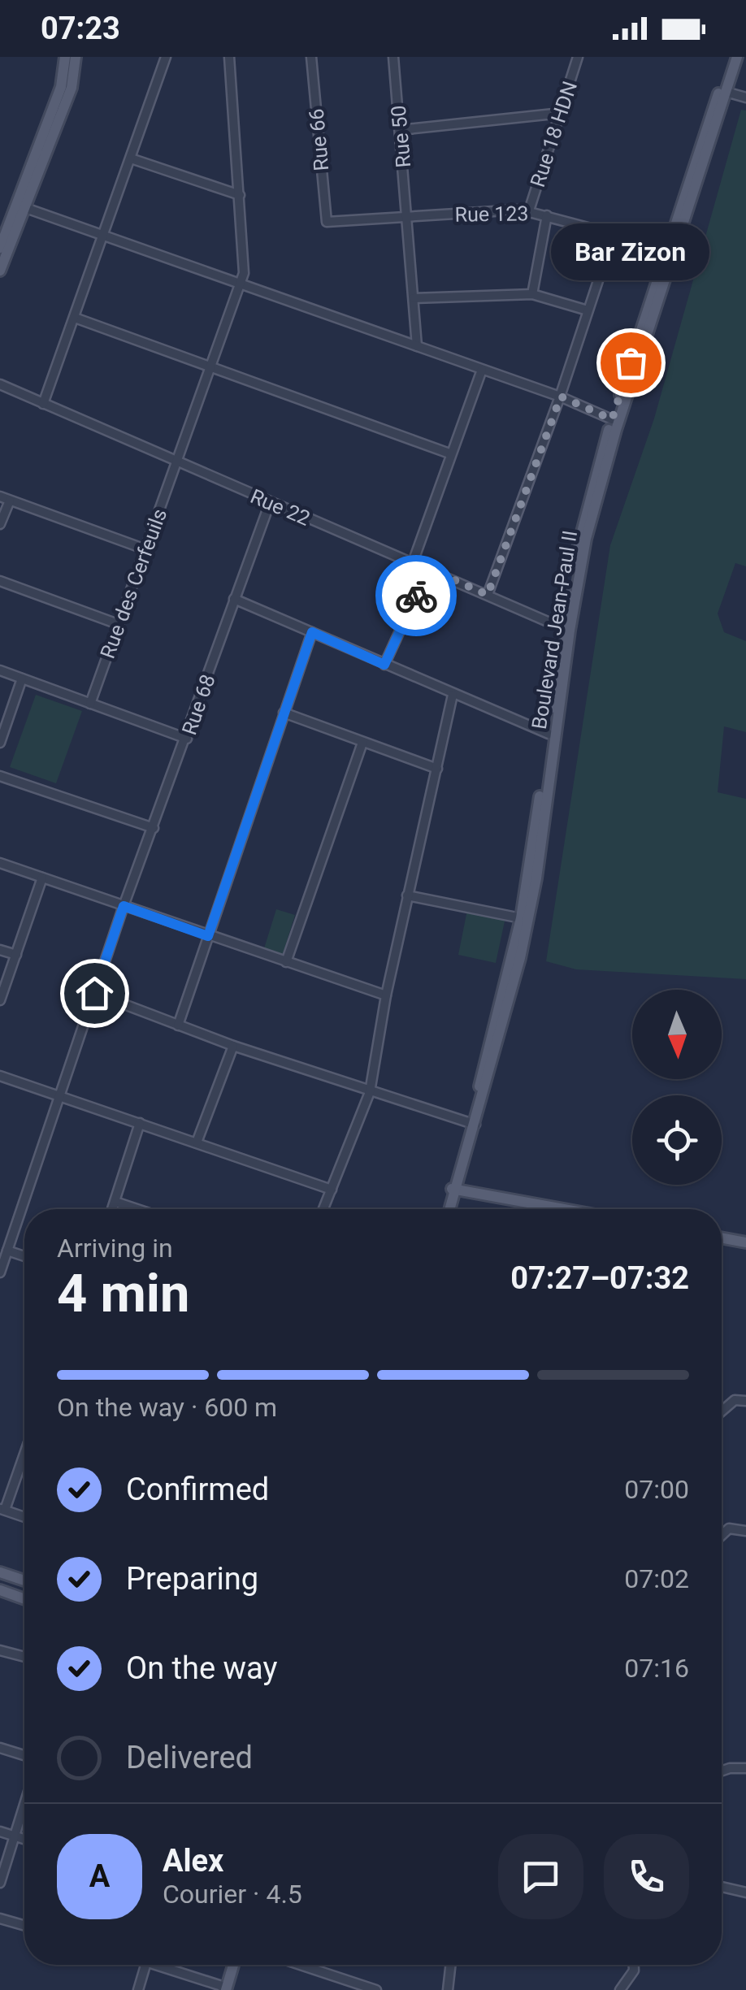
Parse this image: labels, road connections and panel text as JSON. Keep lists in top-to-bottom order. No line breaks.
{"streets":{"main road":["Boulevard Jean-Paul II"],"street":["Rue 18 HDN","Rue 50","Rue 66","Rue 123","Rue 22","Rue des Cerfeuils","Rue 68"]},"crossings":[["Rue 18 HDN","Rue 123"],["Rue 50","Rue 123"],["Rue 66","Rue 123"],["Rue 123","Boulevard Jean-Paul II"],["Rue 22","Rue des Cerfeuils"],["Rue 22","Boulevard Jean-Paul II"],["Rue 22","Rue 68"]],"places":["Bar Zizon"],"north":"bottom","page":{"status":"07:23","bubble":"Bar Zizon","heading":["4 min","Arriving in","07:27–07:32"],"panel":["Alex","Courier · 4.5"],"bar":"On the way · 600 m","list":[["Confirmed","07:00"],["Preparing","07:02"],["On the way","07:16"],"Delivered"],"round":"A"}}
